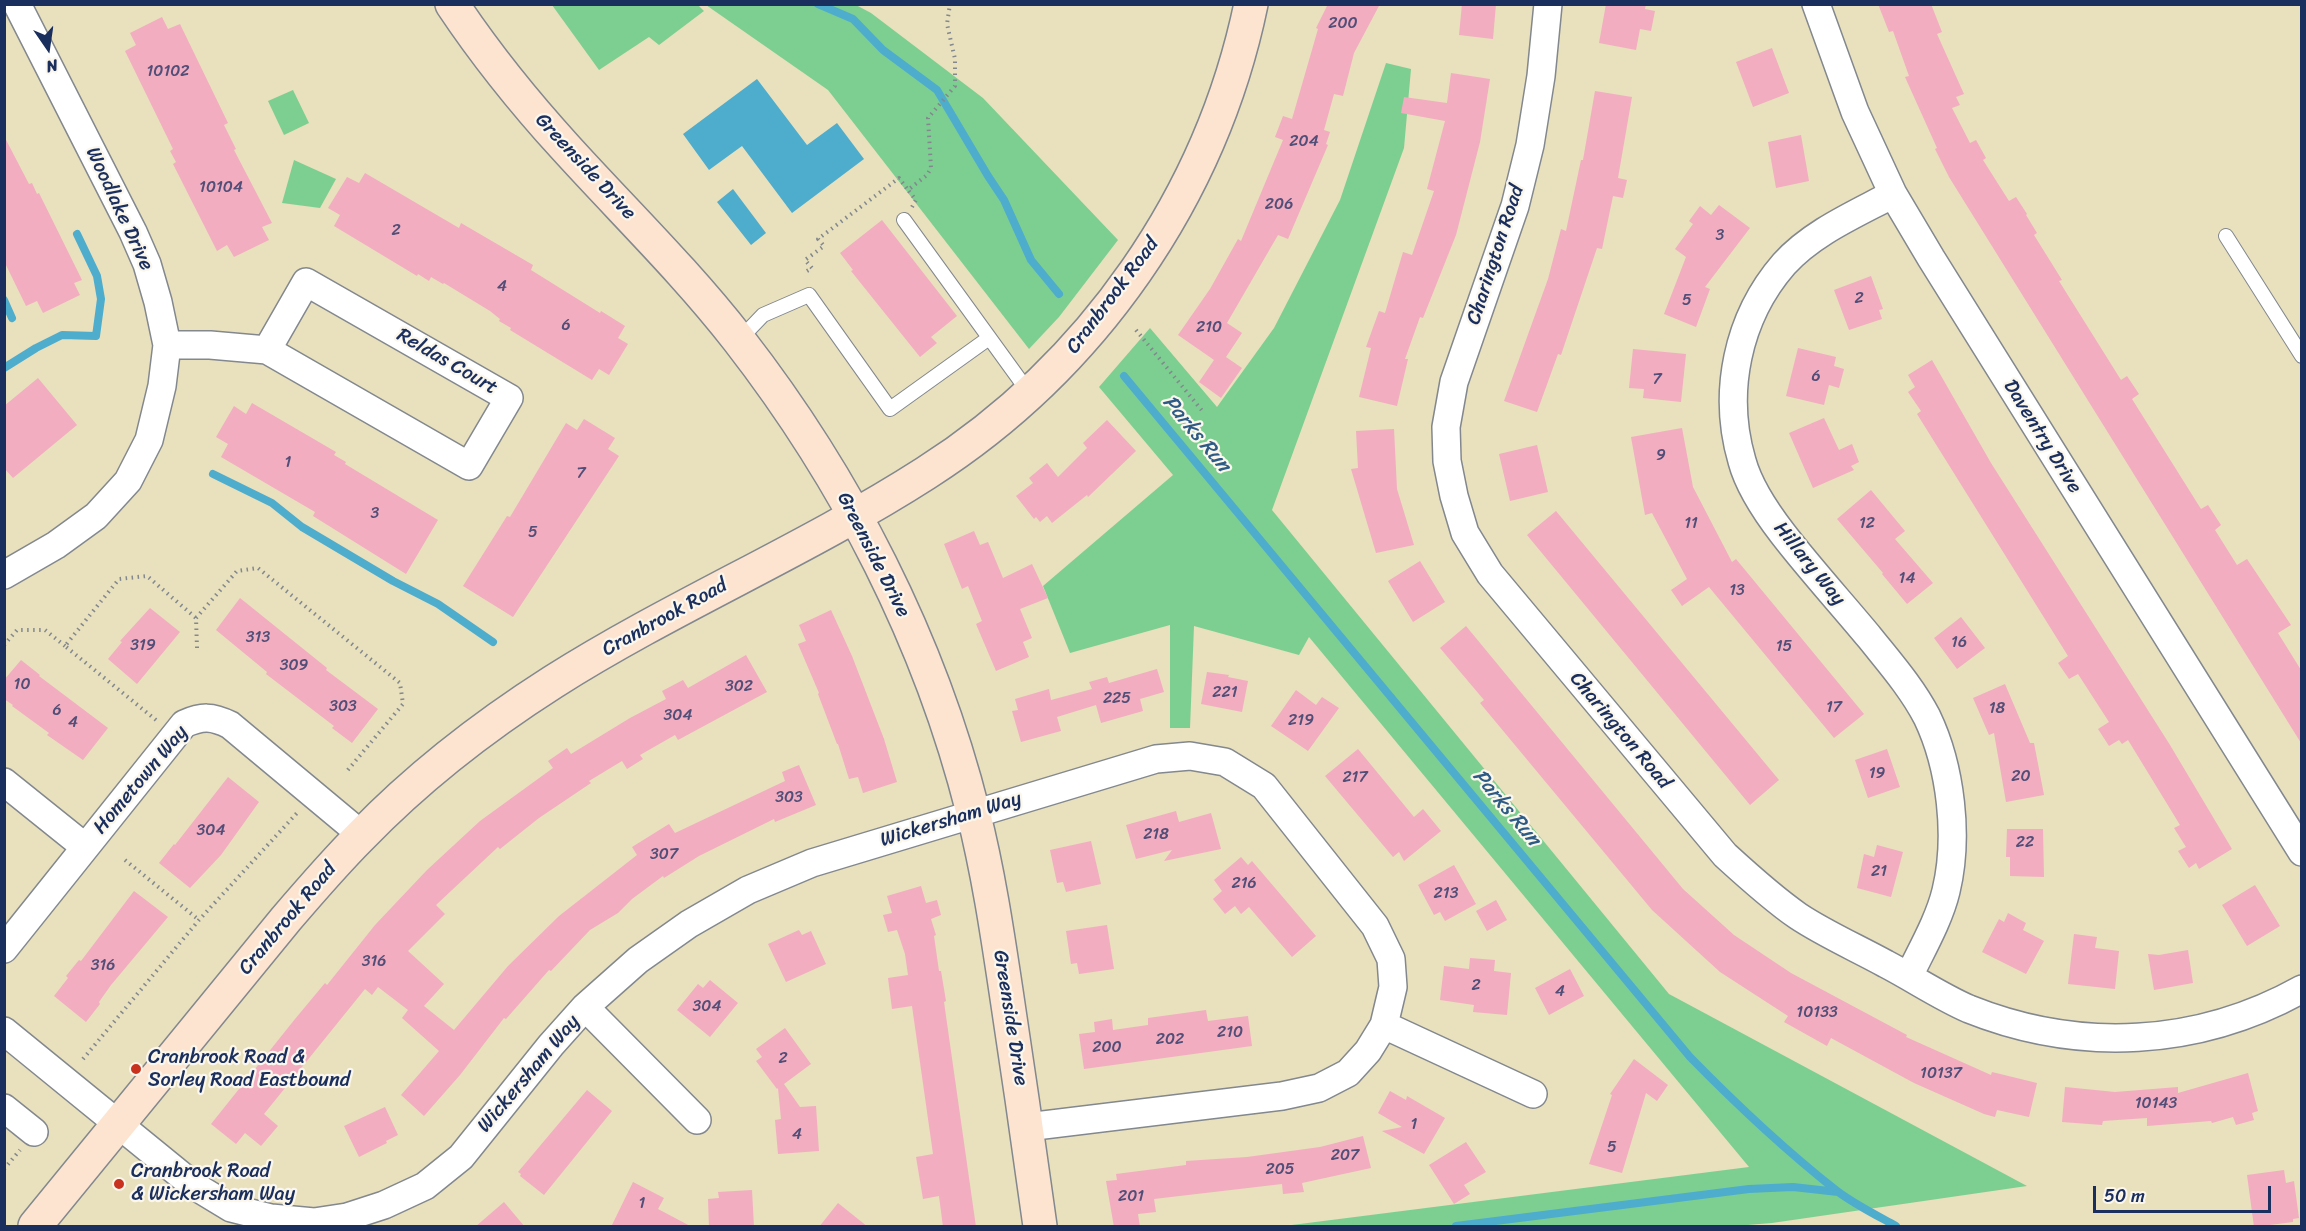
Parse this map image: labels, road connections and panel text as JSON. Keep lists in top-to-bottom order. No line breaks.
{"streets":{"street":["Greenside Drive","Woodlake Drive","Charington Road","Cranbrook Road","Reldas Court","Daventry Drive","Hillary Way","Hometown Way","Wickersham Way"]},"crossings":[["Greenside Drive","Cranbrook Road"],["Greenside Drive","Wickersham Way"],["Woodlake Drive","Reldas Court"],["Charington Road","Hillary Way"],["Cranbrook Road","Hometown Way"],["Cranbrook Road","Wickersham Way"],["Daventry Drive","Hillary Way"]],"water":["Parks Run"],"places":["Cranbrook Road & Sorley Road Eastbound","Cranbrook Road & Wickersham Way"],"house_numbers":["200","10102","204","10104","206","2","3","4","2","5","6","210","6","7","9","1","7","3","11","12","5","14","13","313","16","319","15","309","10","302","221","225","303","17","18","6","304","219","4","19","20","217","303","304","218","22","307","21","216","213","316","316","2","4","304","10133","210","202","200","2","10137","10143","1","4","5","207","205","201","1"],"scale_bar":"50 m","north":"bottom"}
